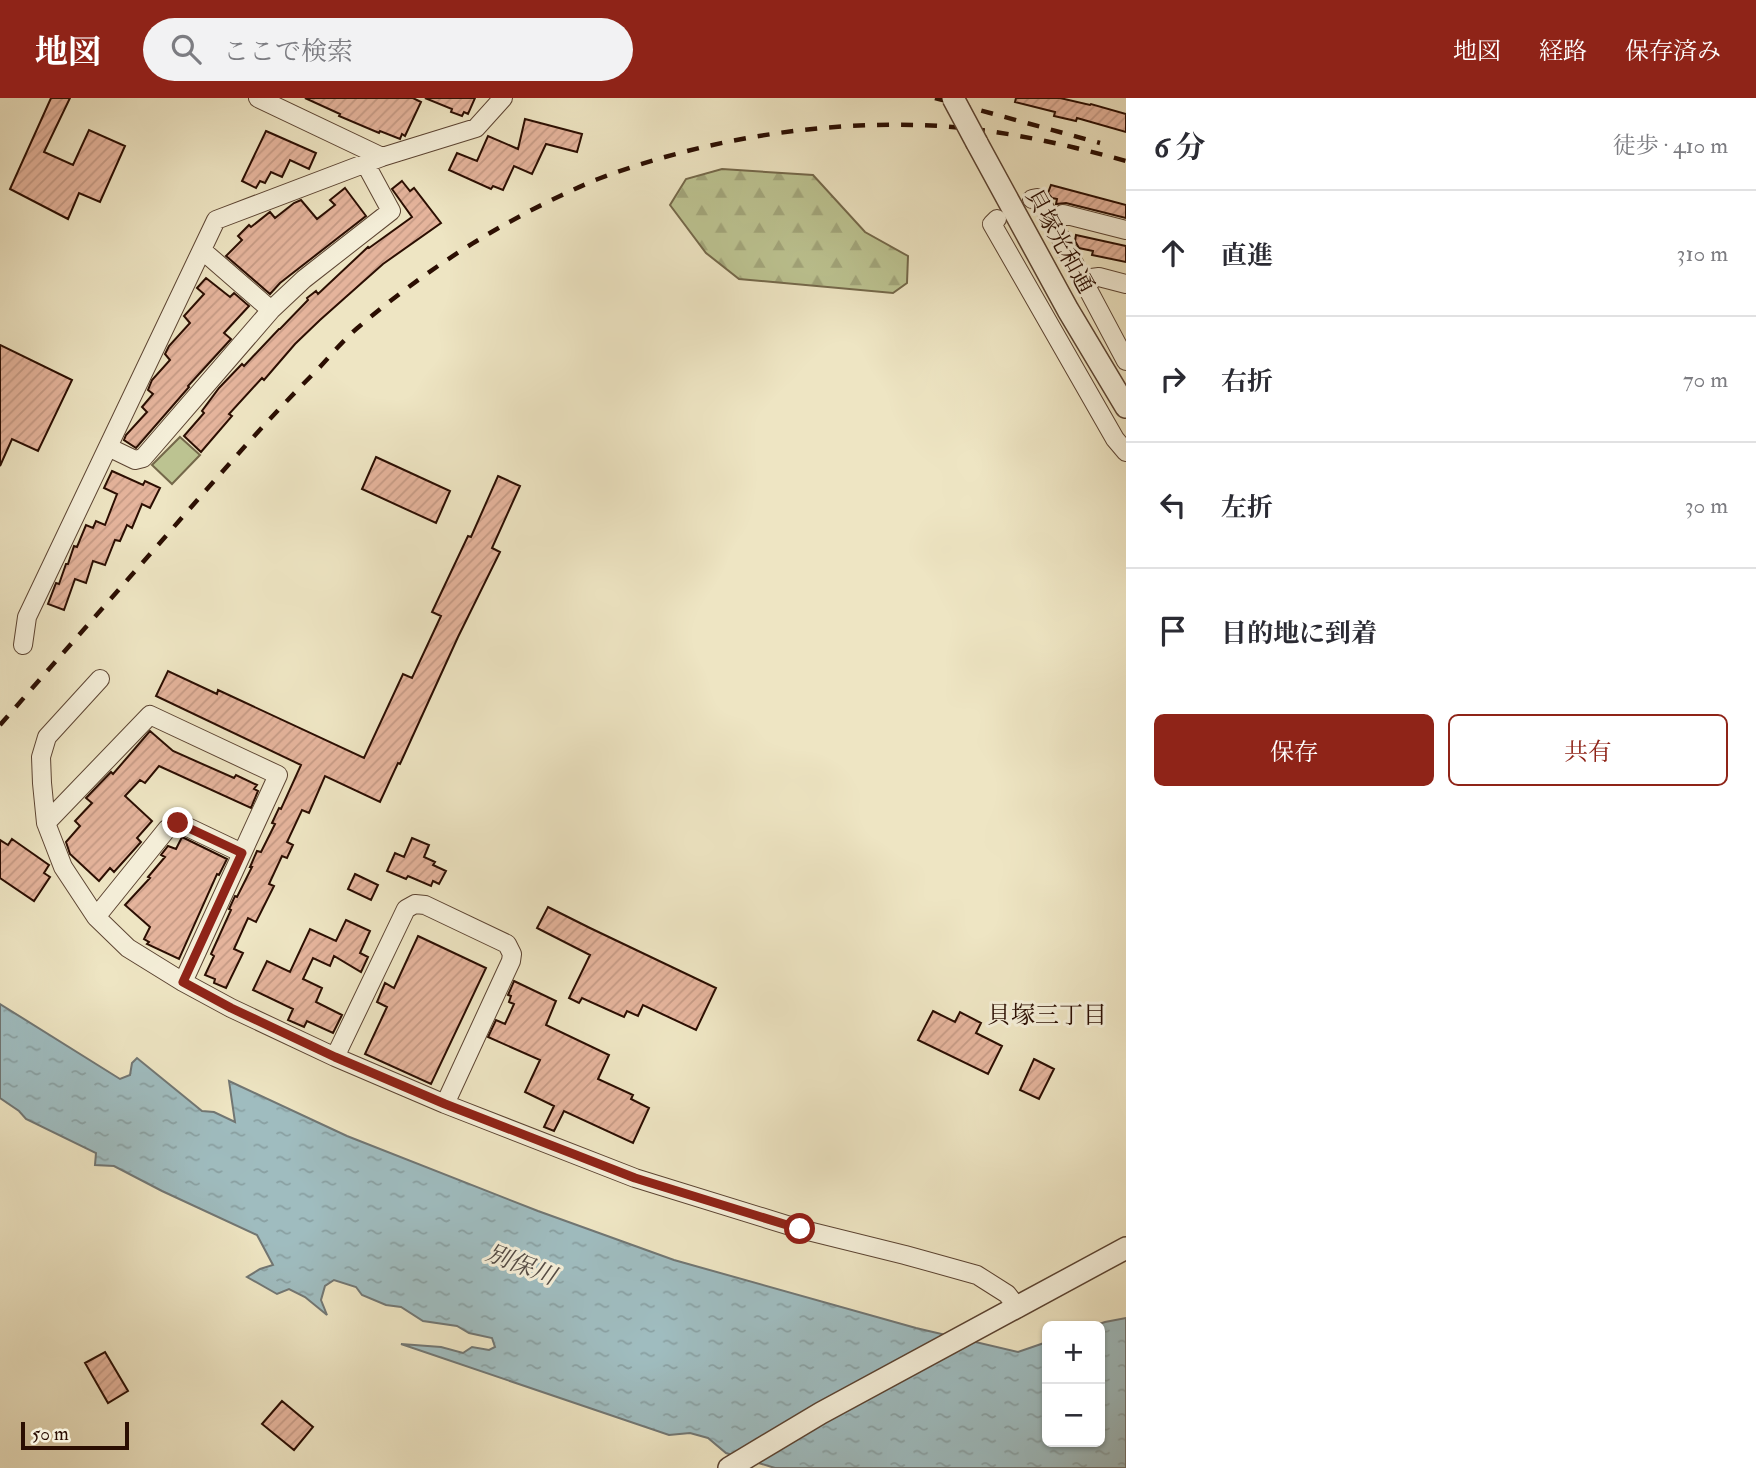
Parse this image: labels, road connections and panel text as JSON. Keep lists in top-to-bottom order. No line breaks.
{"streets":{"street":["貝塚光和通"]},"districts":["貝塚三丁目"],"water":["別保川"],"scale_bar":"50 m","page":{"header":"地図","search":"ここで検索","nav":["地図","経路","保存済み"],"heading":["6 分","徒歩 · 410 m"],"list":[["直進","310 m"],["右折","70 m"],["左折","30 m"],"目的地に到着"],"buttons":["保存","共有"],"map_buttons":["+","−"],"scale":"50 m"}}
